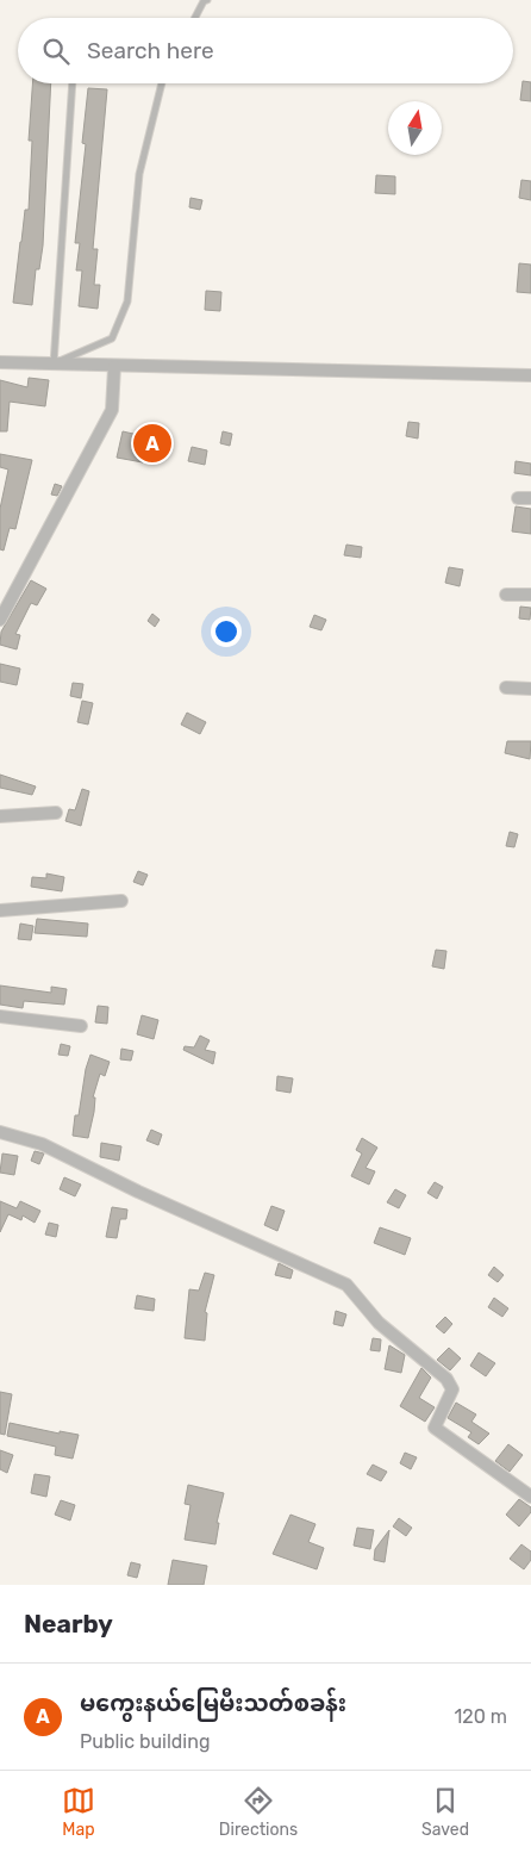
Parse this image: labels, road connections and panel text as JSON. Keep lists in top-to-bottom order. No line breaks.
{"north":"top","page":{"search":"Search here","pins":"A","heading":"Nearby","list":[{"mark":"A","name":"မကွေးနယ်မြေမီးသတ်စခန်း","note":"Public building","value":"120 m"}],"nav":["Map","Directions","Saved"]}}
